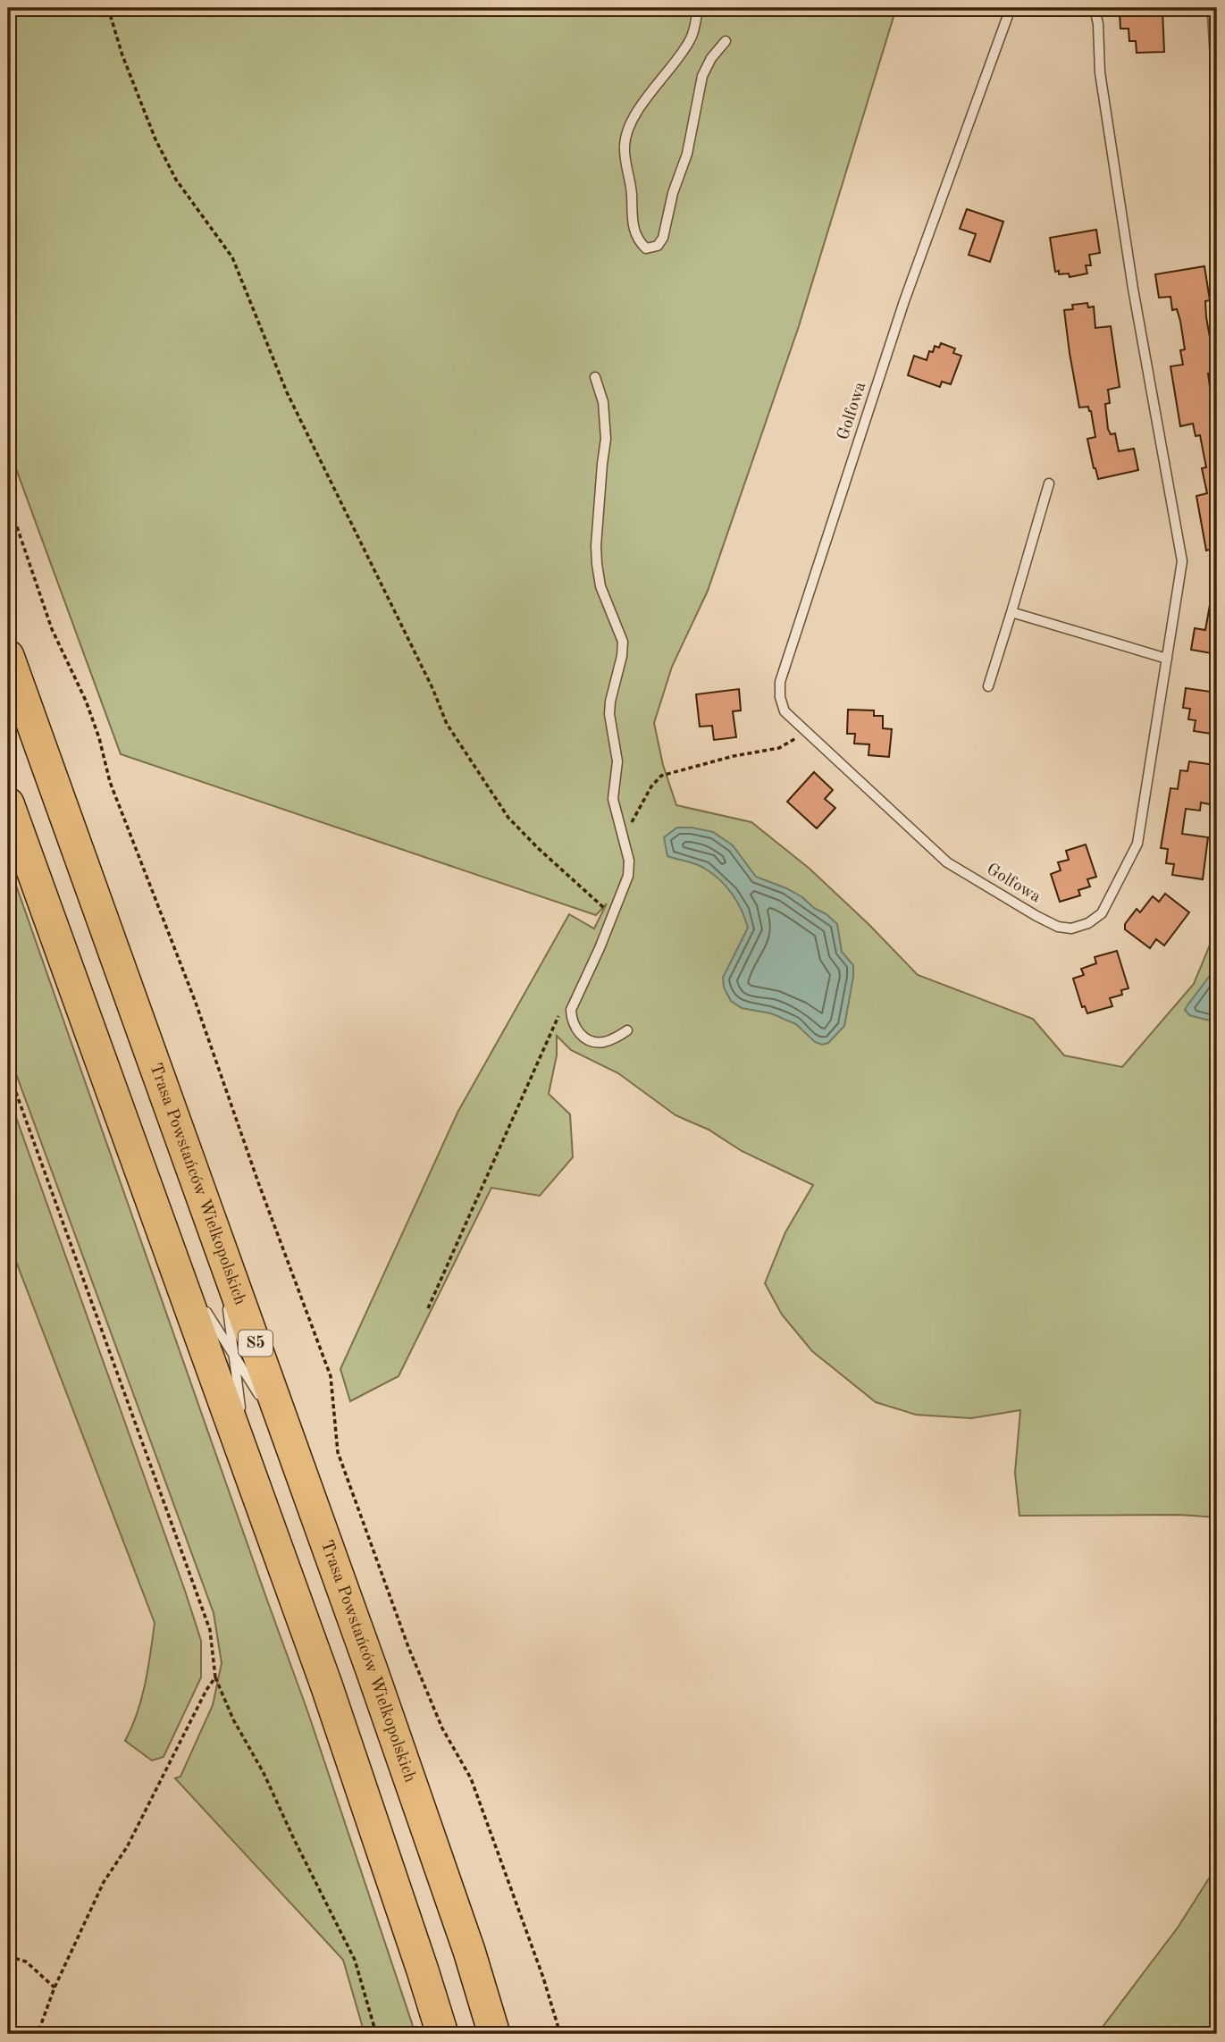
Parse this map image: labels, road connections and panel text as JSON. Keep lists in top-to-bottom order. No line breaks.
{"streets":{"highway":["Trasa Powstańców Wielkopolskich","S5"],"lane":["Golfowa"]}}
